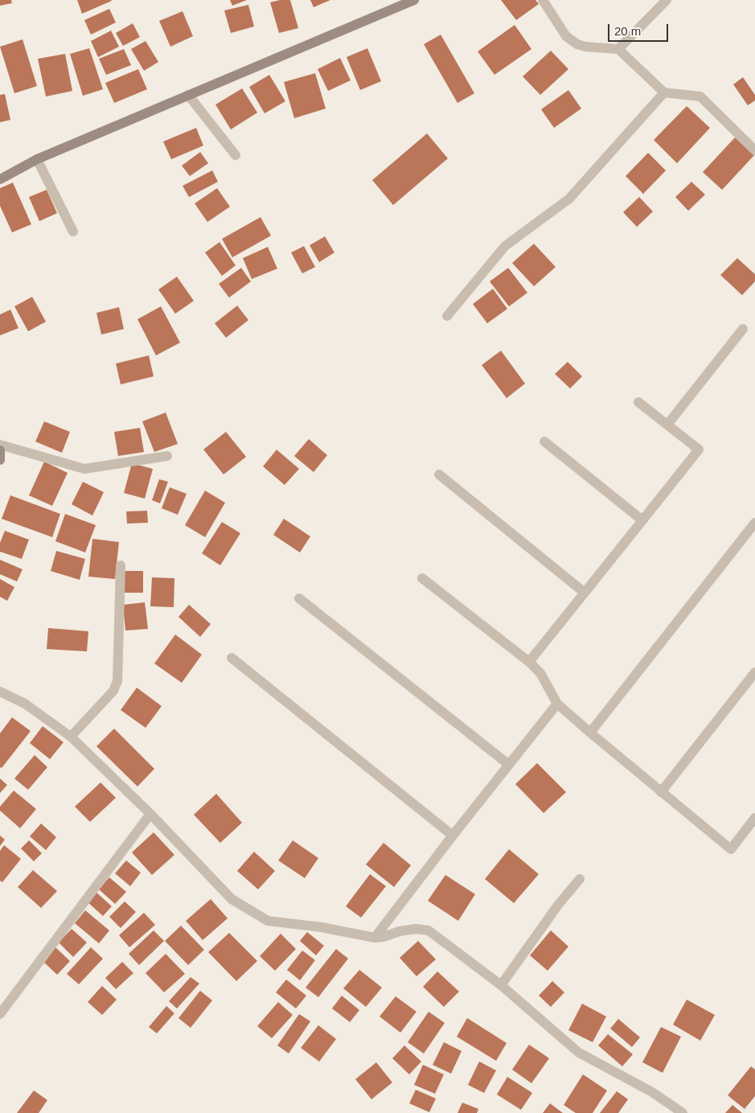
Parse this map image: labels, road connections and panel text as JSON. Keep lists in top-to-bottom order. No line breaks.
{"scale_bar":"20 m"}
